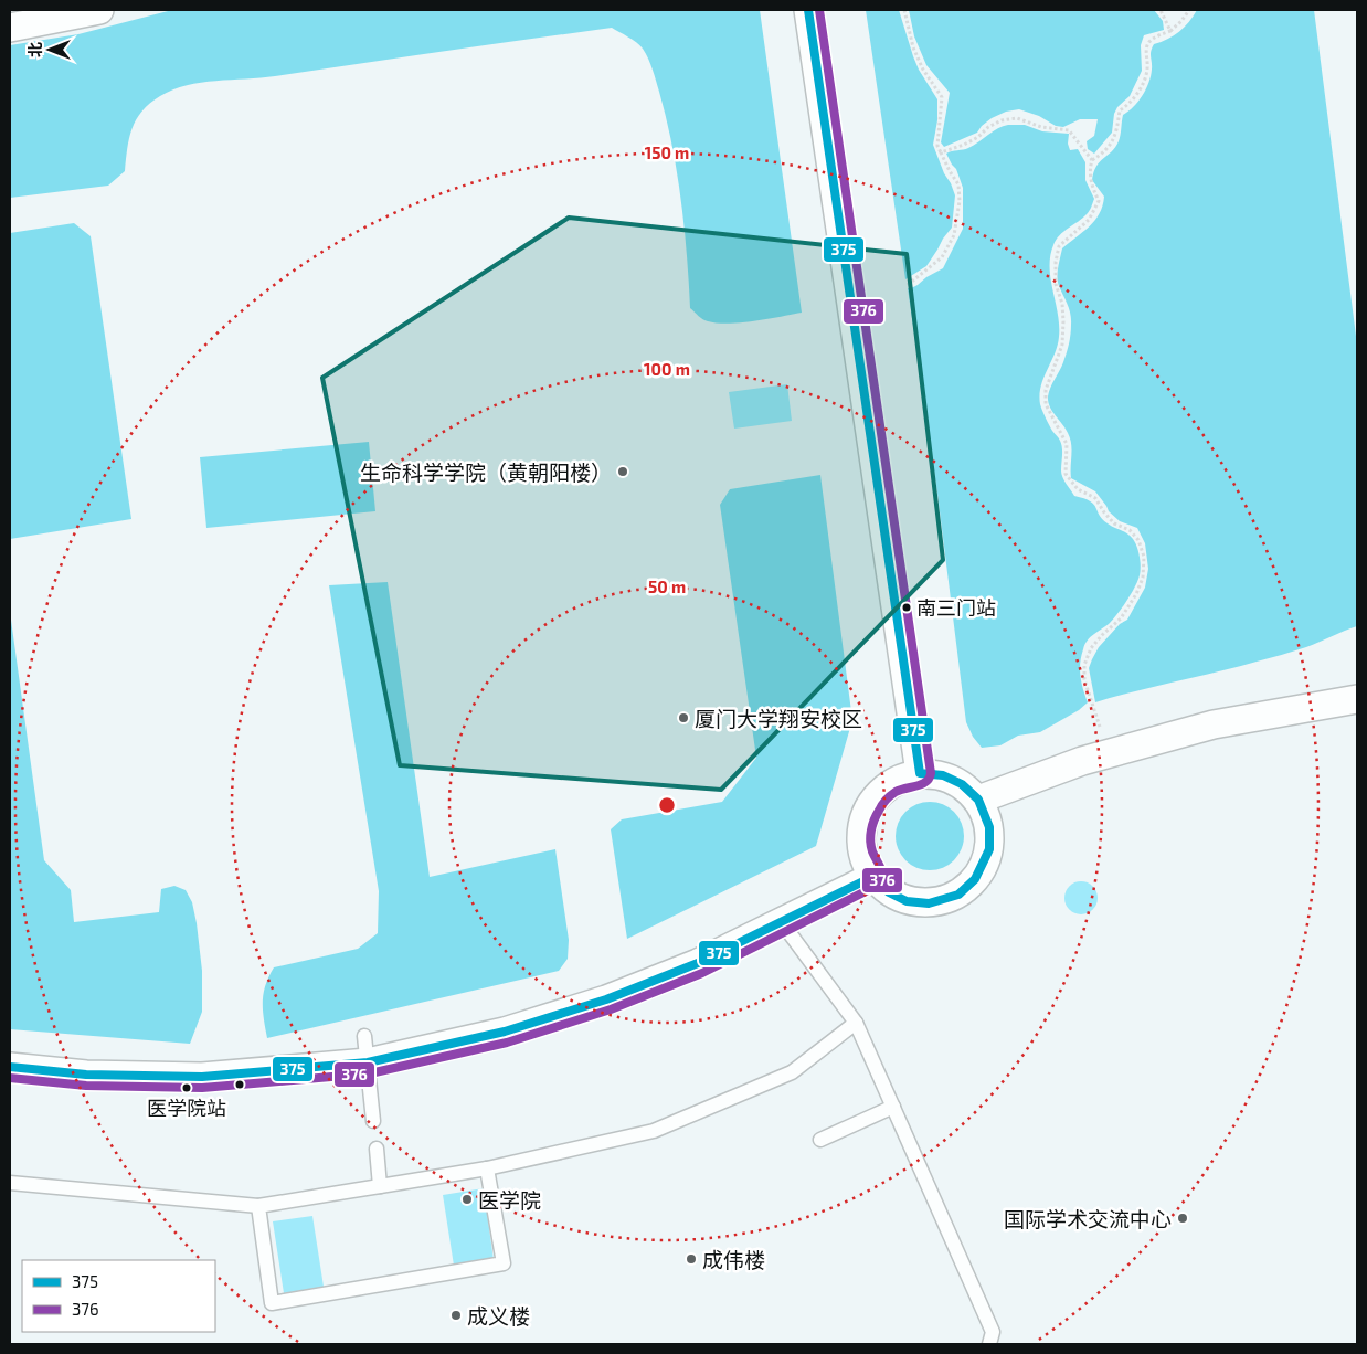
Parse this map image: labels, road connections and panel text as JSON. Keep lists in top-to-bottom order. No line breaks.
{"places":["生命科学学院（黄朝阳楼）","南三门站","厦门大学翔安校区","医学院站","医学院","国际学术交流中心","成伟楼","成义楼"],"lines":["transit line 375","transit line 376"],"legend":["375","376"],"north":"left","rings":["150 m","100 m","50 m"]}
